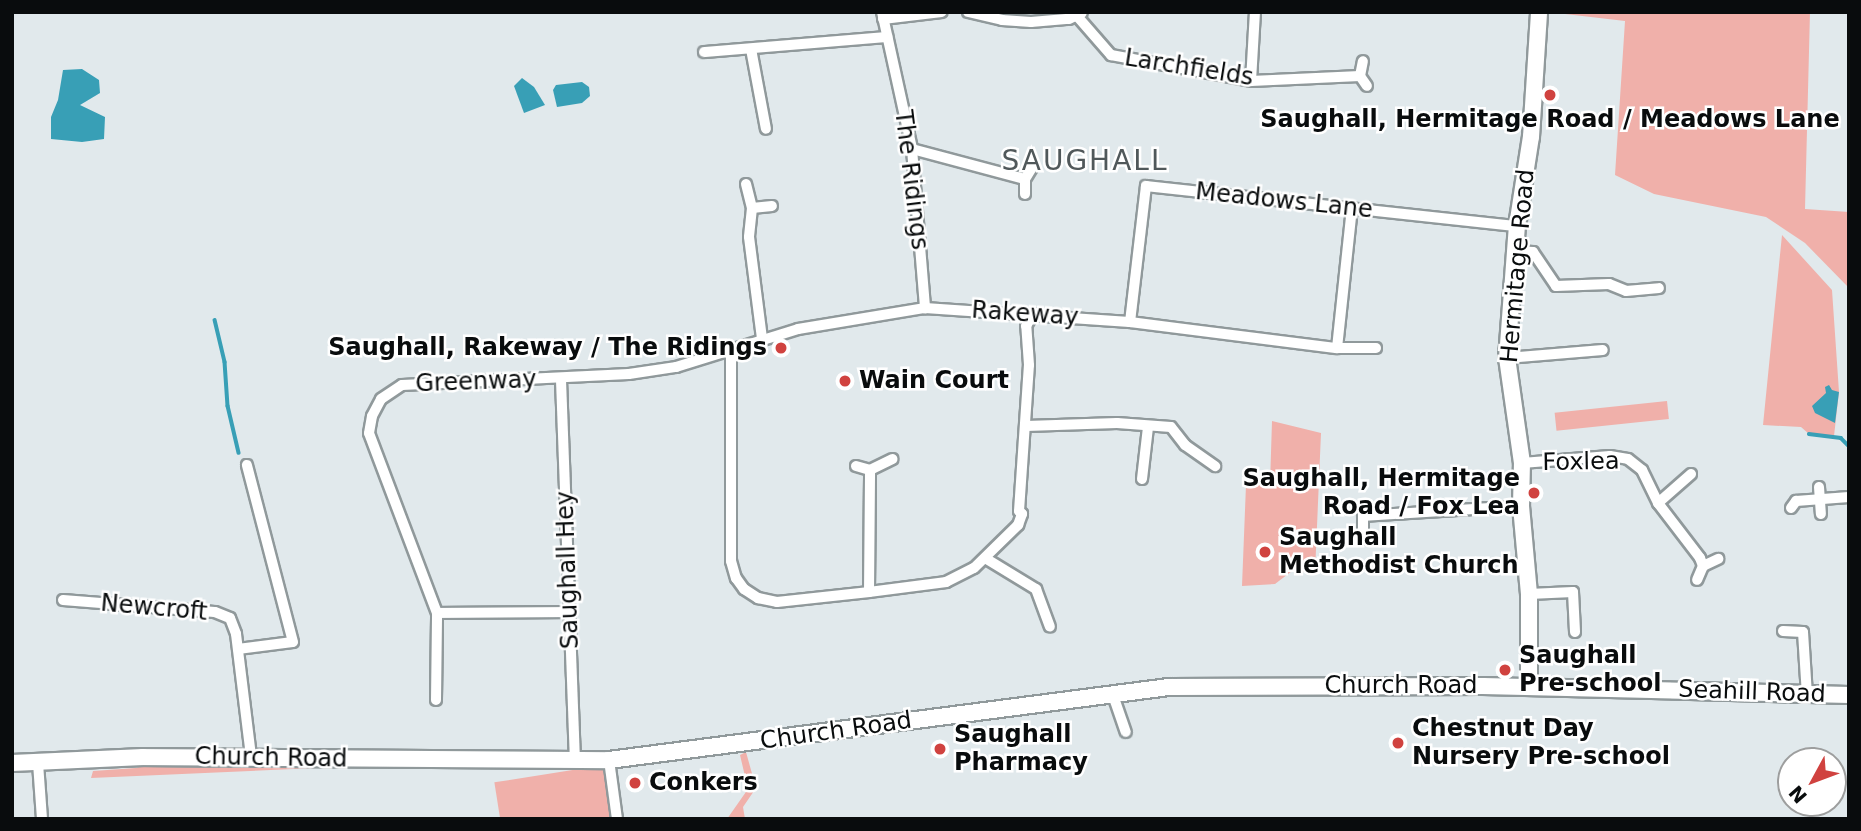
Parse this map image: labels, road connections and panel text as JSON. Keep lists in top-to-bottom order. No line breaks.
{"streets":{"street":["Larchfields","The Ridings","Meadows Lane","Hermitage Road","Rakeway","Greenway","Foxlea","Saughall Hey","Newcroft","Church Road","Seahill Road"]},"crossings":[["The Ridings","Rakeway"],["Meadows Lane","Hermitage Road"],["Meadows Lane","Rakeway"],["Hermitage Road","Foxlea"],["Hermitage Road","Church Road"],["Hermitage Road","Seahill Road"],["Rakeway","Greenway"],["Greenway","Saughall Hey"],["Saughall Hey","Church Road"],["Newcroft","Church Road"],["Church Road","Seahill Road"]],"districts":["SAUGHALL"],"places":["Saughall, Hermitage Road / Meadows Lane","Saughall, Rakeway / The Ridings","Wain Court","Saughall, Hermitage Road / Fox Lea","Saughall Methodist Church","Saughall Pre-school","Chestnut Day Nursery Pre-school","Saughall Pharmacy","Conkers"],"north":"bottom left"}
